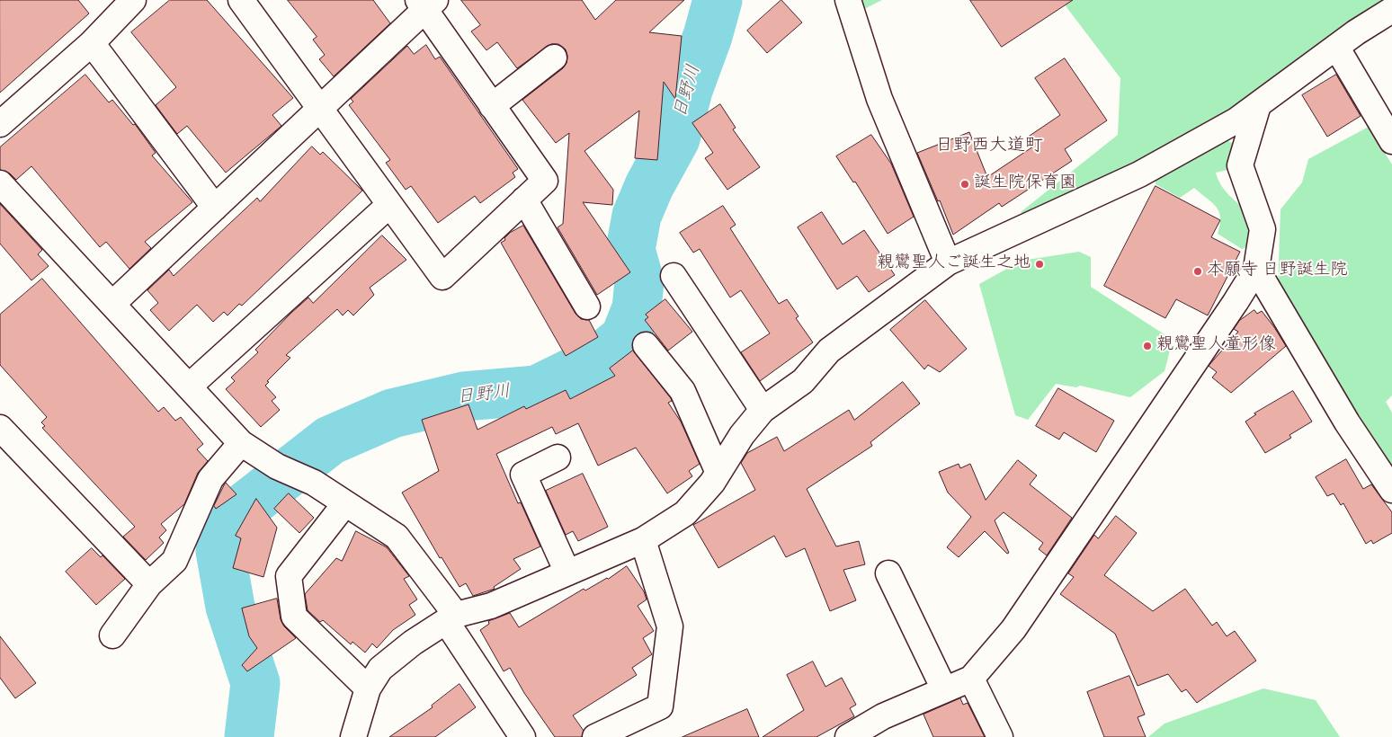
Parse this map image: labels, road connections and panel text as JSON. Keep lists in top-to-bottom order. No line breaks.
{"districts":["日野西大道町"],"water":["日野川"],"places":["誕生院保育園","親鸞聖人ご誕生之地","本願寺 日野誕生院","親鸞聖人童形像"]}
